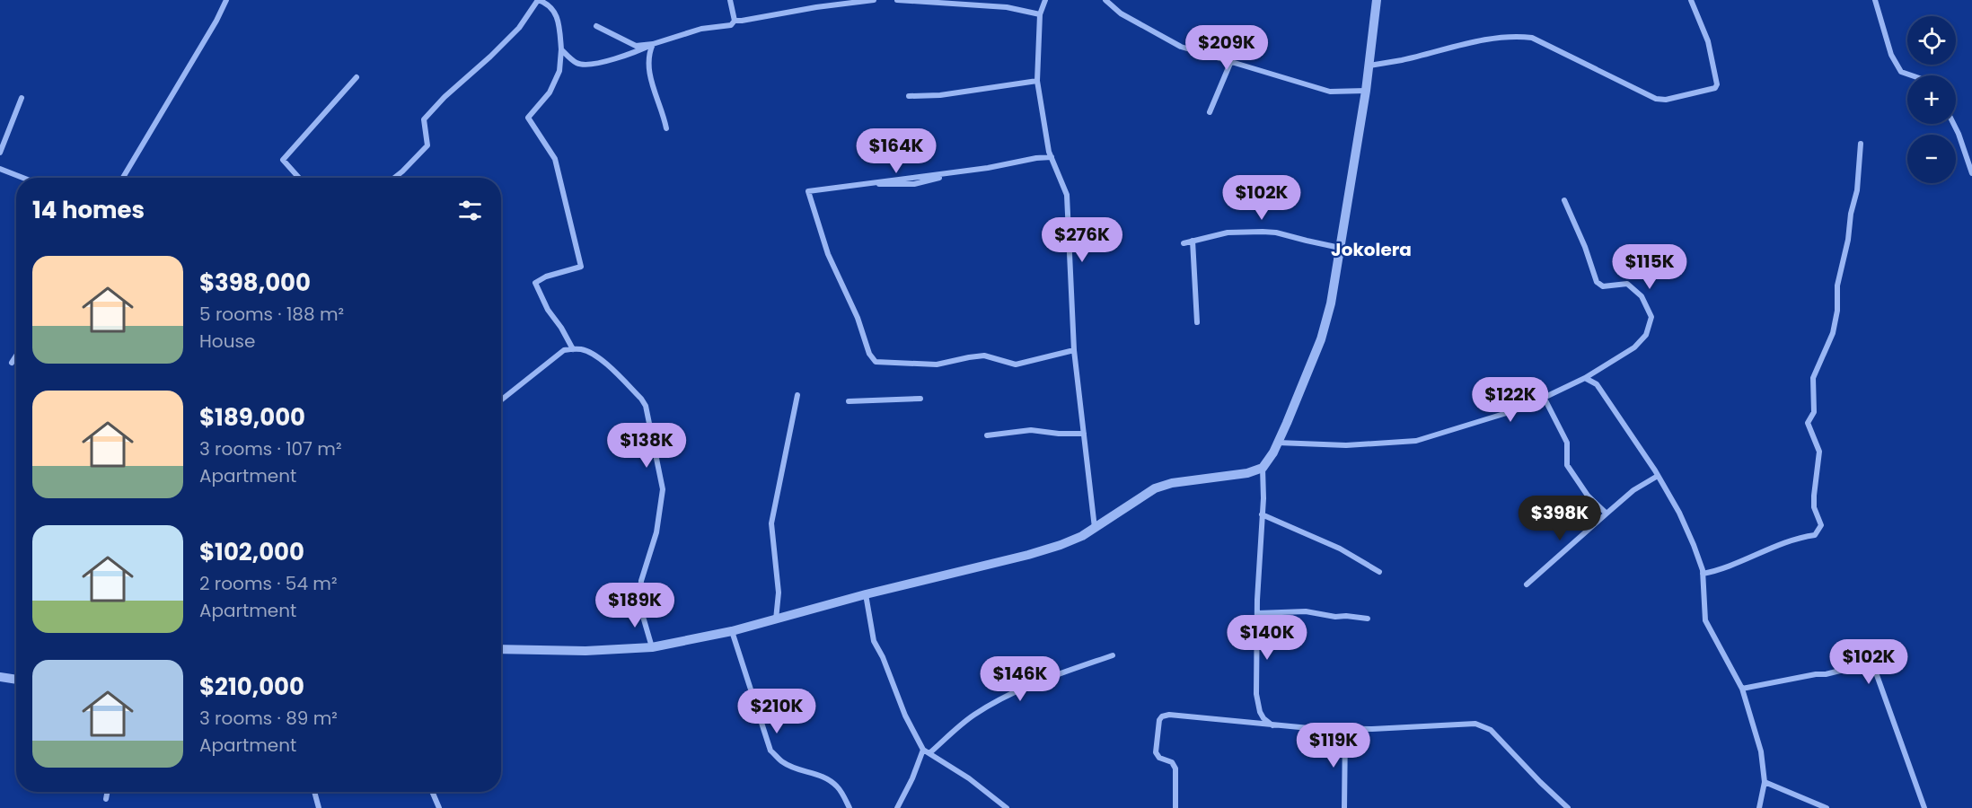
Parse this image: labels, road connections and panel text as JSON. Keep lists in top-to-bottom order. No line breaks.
{"districts":["Jokolera"],"page":{"map_buttons":["+","−"],"price":["$209K","$164K","$102K","$276K","$115K","$122K","$138K","$398K","$189K","$140K","$102K","$146K","$210K","$119K"],"heading":"14 homes","list":[{"name":"$398,000","note":"5 rooms · 188 m² · House"},{"name":"$189,000","note":"3 rooms · 107 m² · Apartment"},{"name":"$102,000","note":"2 rooms · 54 m² · Apartment"},{"name":"$210,000","note":"3 rooms · 89 m² · Apartment"}]}}
